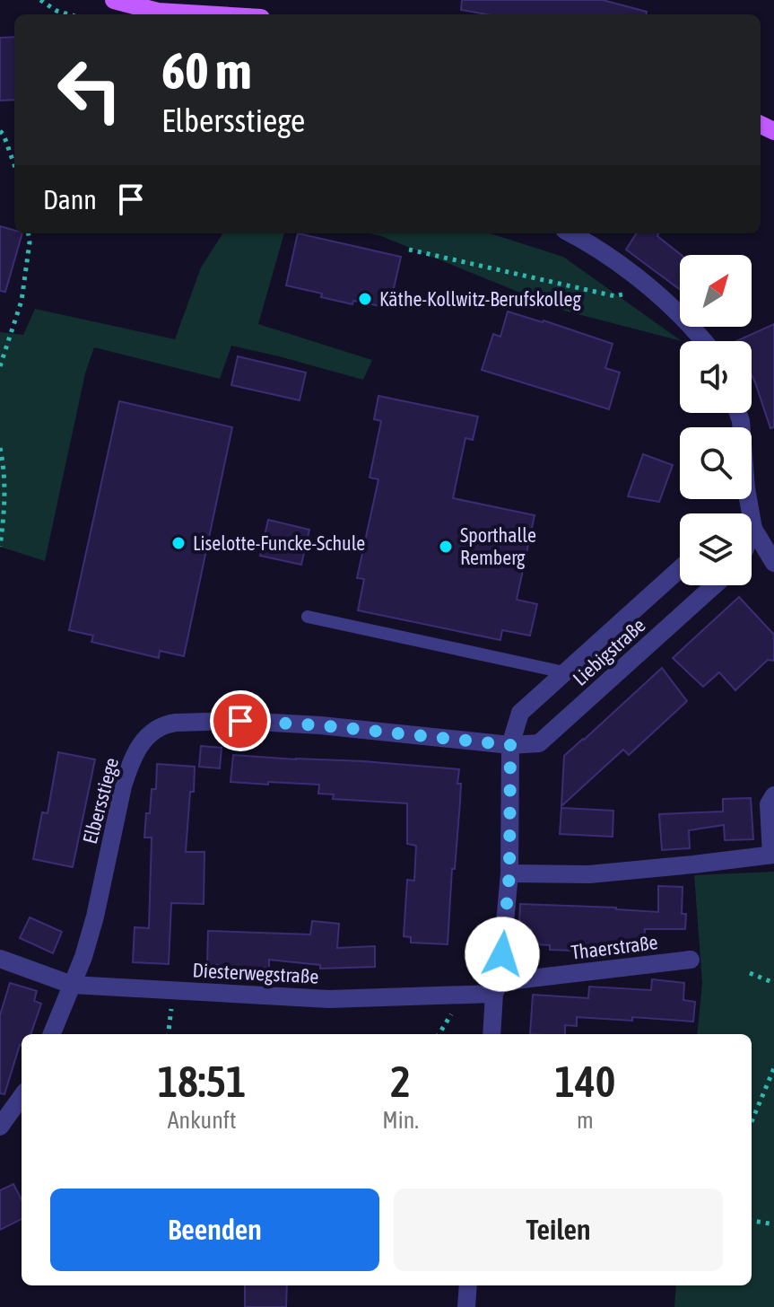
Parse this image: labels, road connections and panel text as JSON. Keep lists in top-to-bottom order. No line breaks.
{"streets":{"street":["Liebigstraße","Elbersstiege","Thaerstraße","Diesterwegstraße"]},"crossings":[["Liebigstraße","Elbersstiege"],["Liebigstraße","Thaerstraße"],["Liebigstraße","Diesterwegstraße"],["Elbersstiege","Diesterwegstraße"],["Thaerstraße","Diesterwegstraße"]],"places":["Käthe-Kollwitz-Berufskolleg","Liselotte-Funcke-Schule","Sporthalle Remberg"],"north":"top right","page":{"turn":["60 m","Elbersstiege"],"then":"Dann","eta":["18:51","Ankunft","2","Min.","140","m"],"buttons":["Beenden","Teilen"]}}
